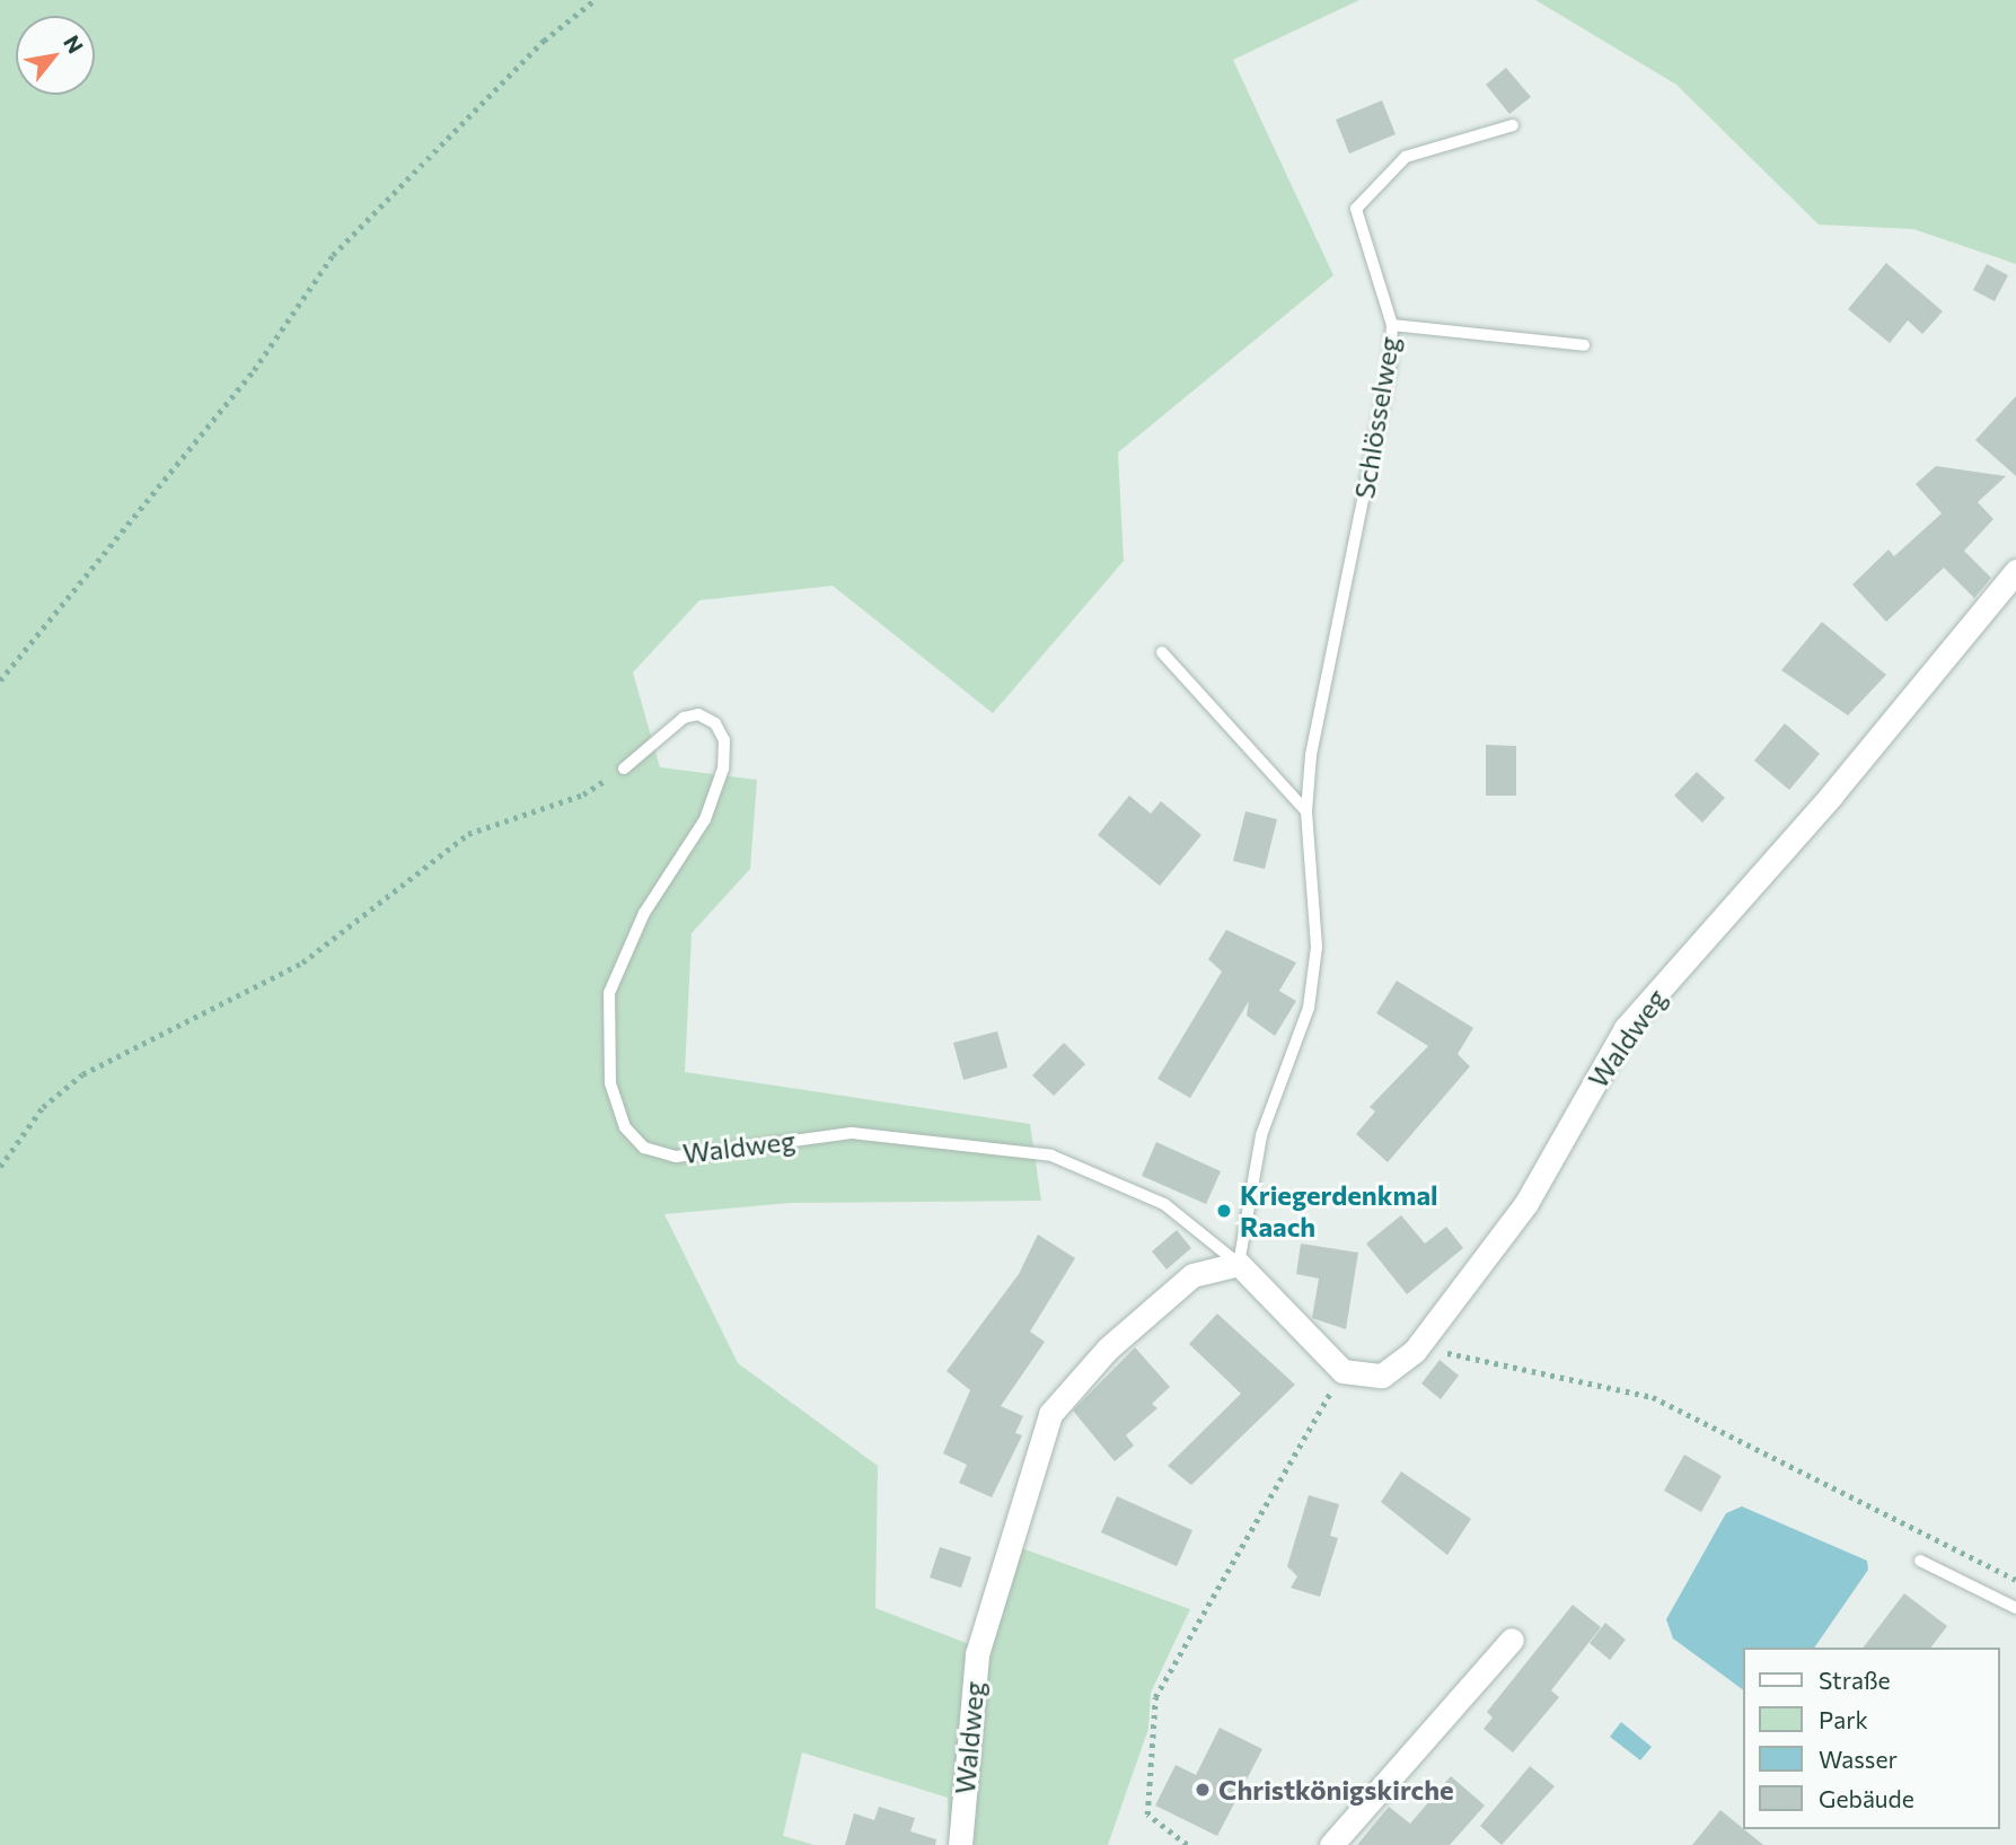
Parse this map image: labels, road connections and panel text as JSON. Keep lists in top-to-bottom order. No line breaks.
{"streets":{"street":["Waldweg"],"lane":["Schlösselweg"]},"crossings":[["Schlösselweg","Waldweg"]],"places":["Kriegerdenkmal Raach","Christkönigskirche"],"legend":["Straße","Park","Wasser","Gebäude"],"north":"top right"}
